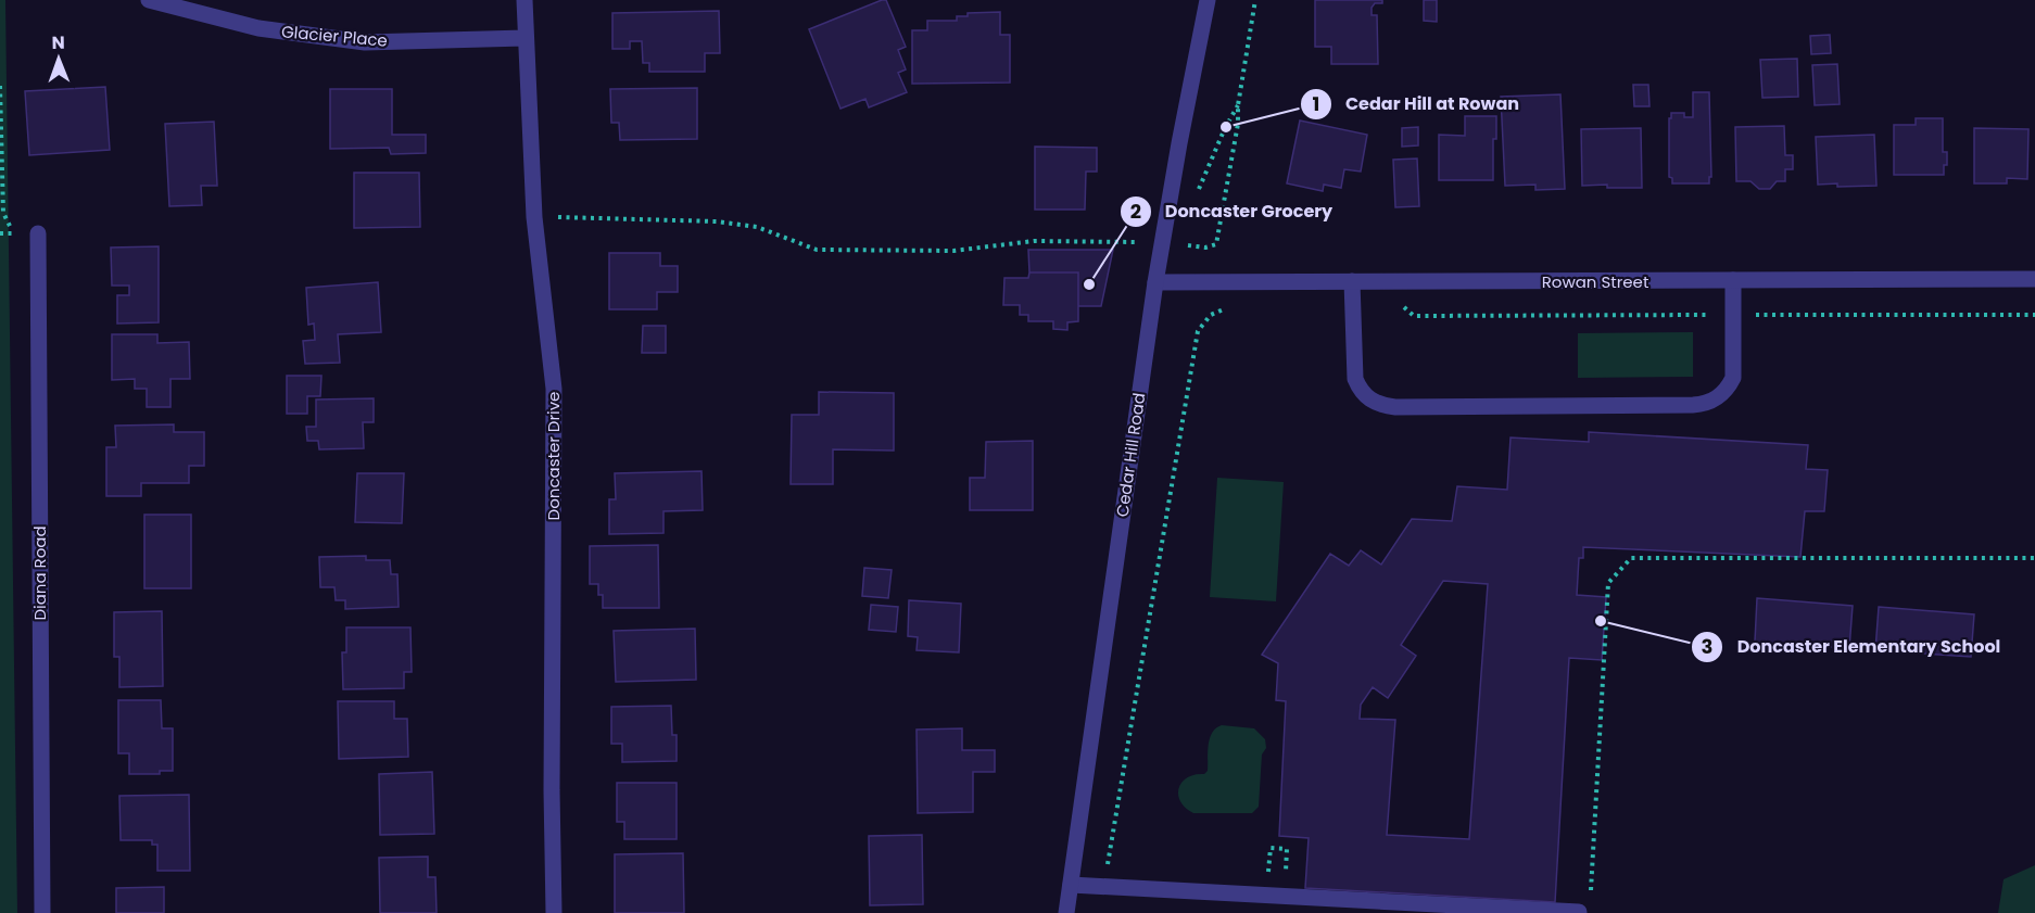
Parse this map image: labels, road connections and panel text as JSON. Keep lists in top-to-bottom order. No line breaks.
{"streets":{"street":["Glacier Place","Rowan Street","Cedar Hill Road","Doncaster Drive","Diana Road"]},"crossings":[["Glacier Place","Doncaster Drive"],["Rowan Street","Cedar Hill Road"]],"places":["Cedar Hill at Rowan","Doncaster Grocery","Doncaster Elementary School"],"north":"top"}
